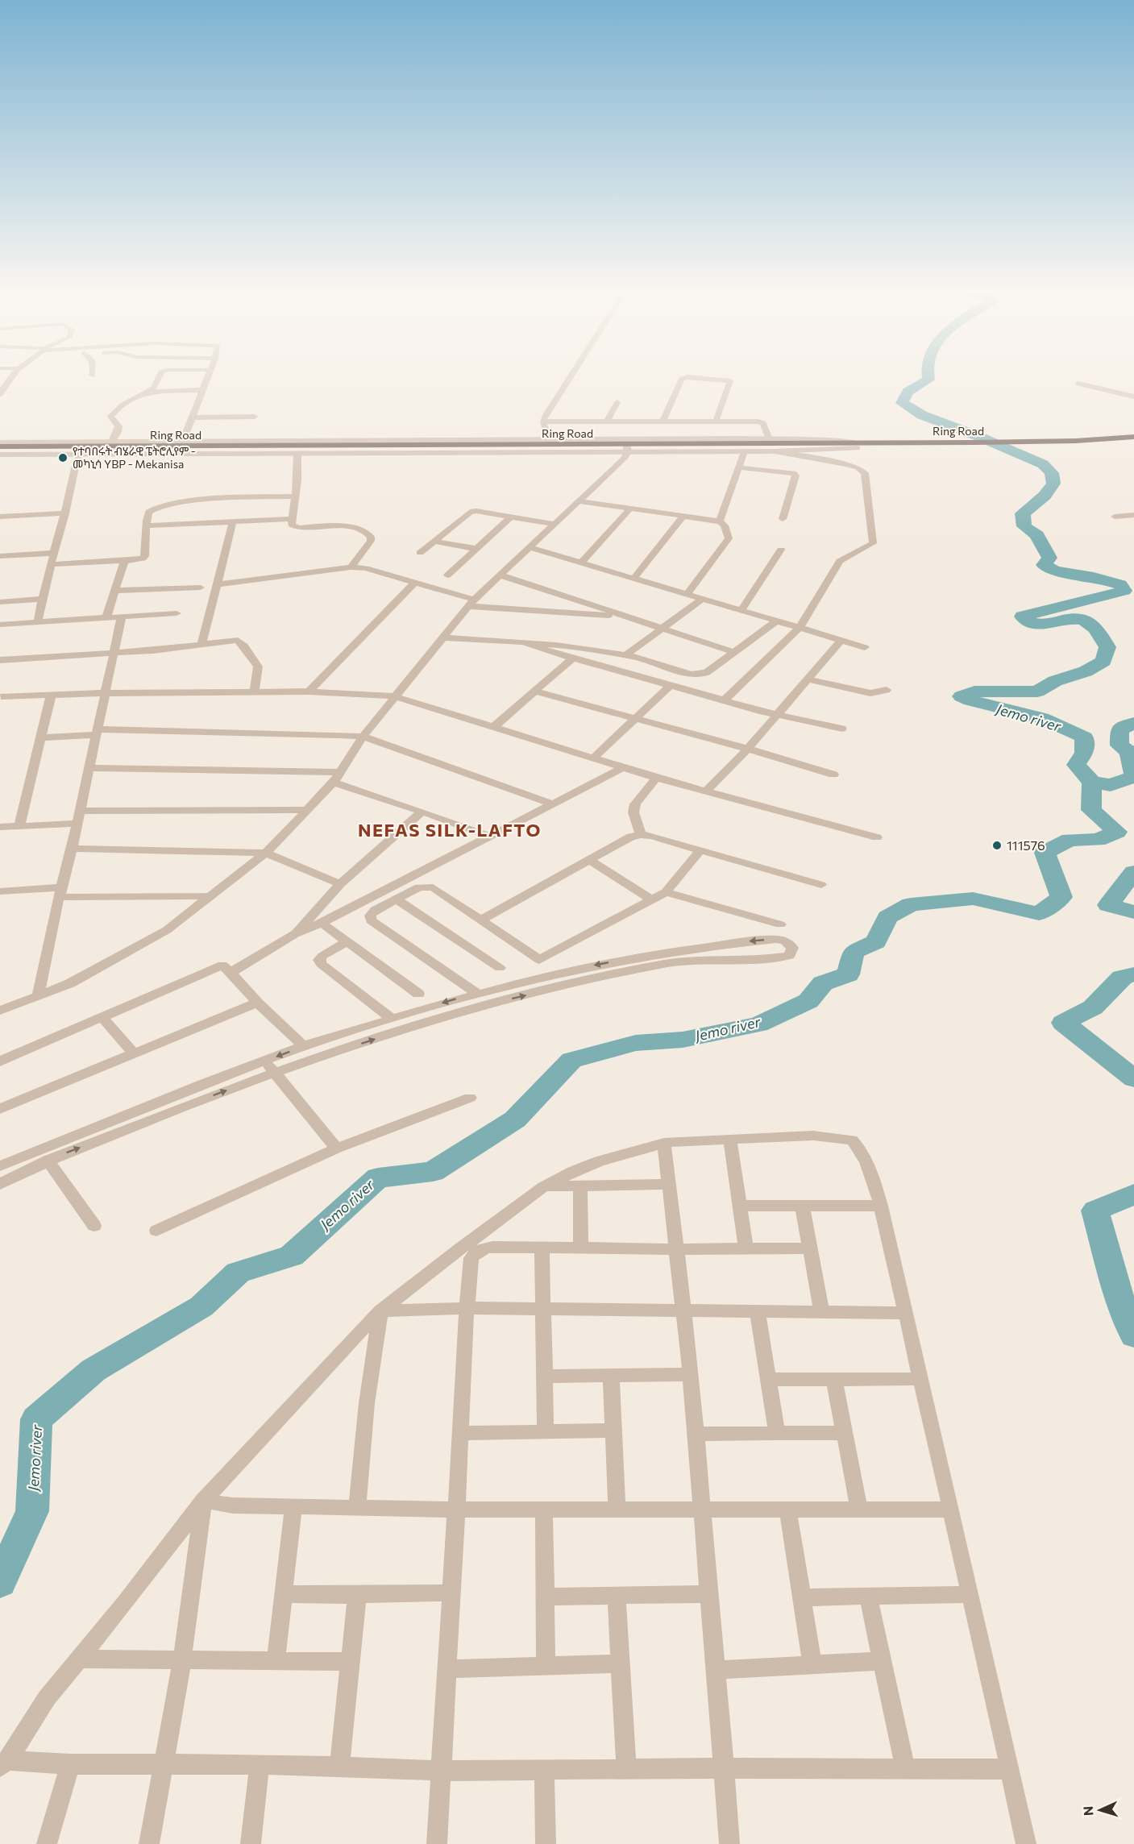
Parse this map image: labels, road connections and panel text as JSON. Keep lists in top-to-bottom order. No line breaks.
{"streets":{"highway":["Ring Road"]},"districts":["NEFAS SILK-LAFTO"],"water":["Jemo river"],"places":["የተባበሩት ብሄራዊ ፔትሮሊየም - መካኒሳ YBP - Mekanisa","111576"],"north":"left"}
